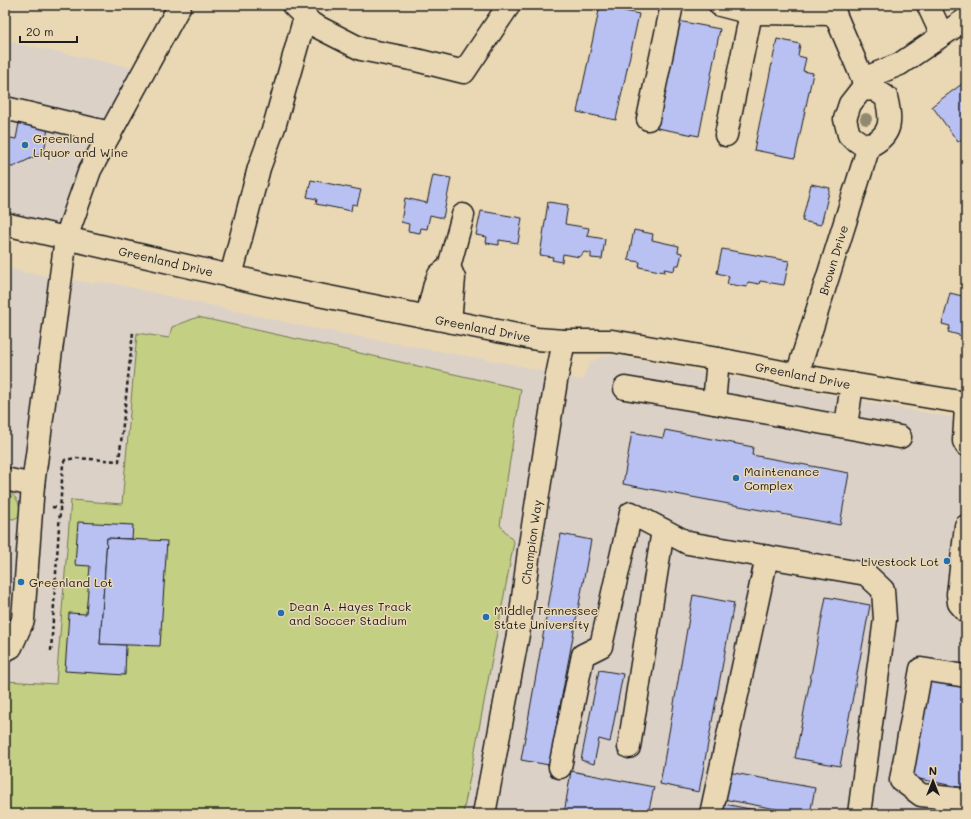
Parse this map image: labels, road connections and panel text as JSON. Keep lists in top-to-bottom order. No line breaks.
{"streets":{"street":["Brown Drive","Greenland Drive","Champion Way"]},"crossings":[["Brown Drive","Greenland Drive"],["Greenland Drive","Champion Way"]],"places":["Greenland Liquor and Wine","Maintenance Complex","Livestock Lot","Greenland Lot","Dean A. Hayes Track and Soccer Stadium","Middle Tennessee State University"],"scale_bar":"20 m","north":"top"}
